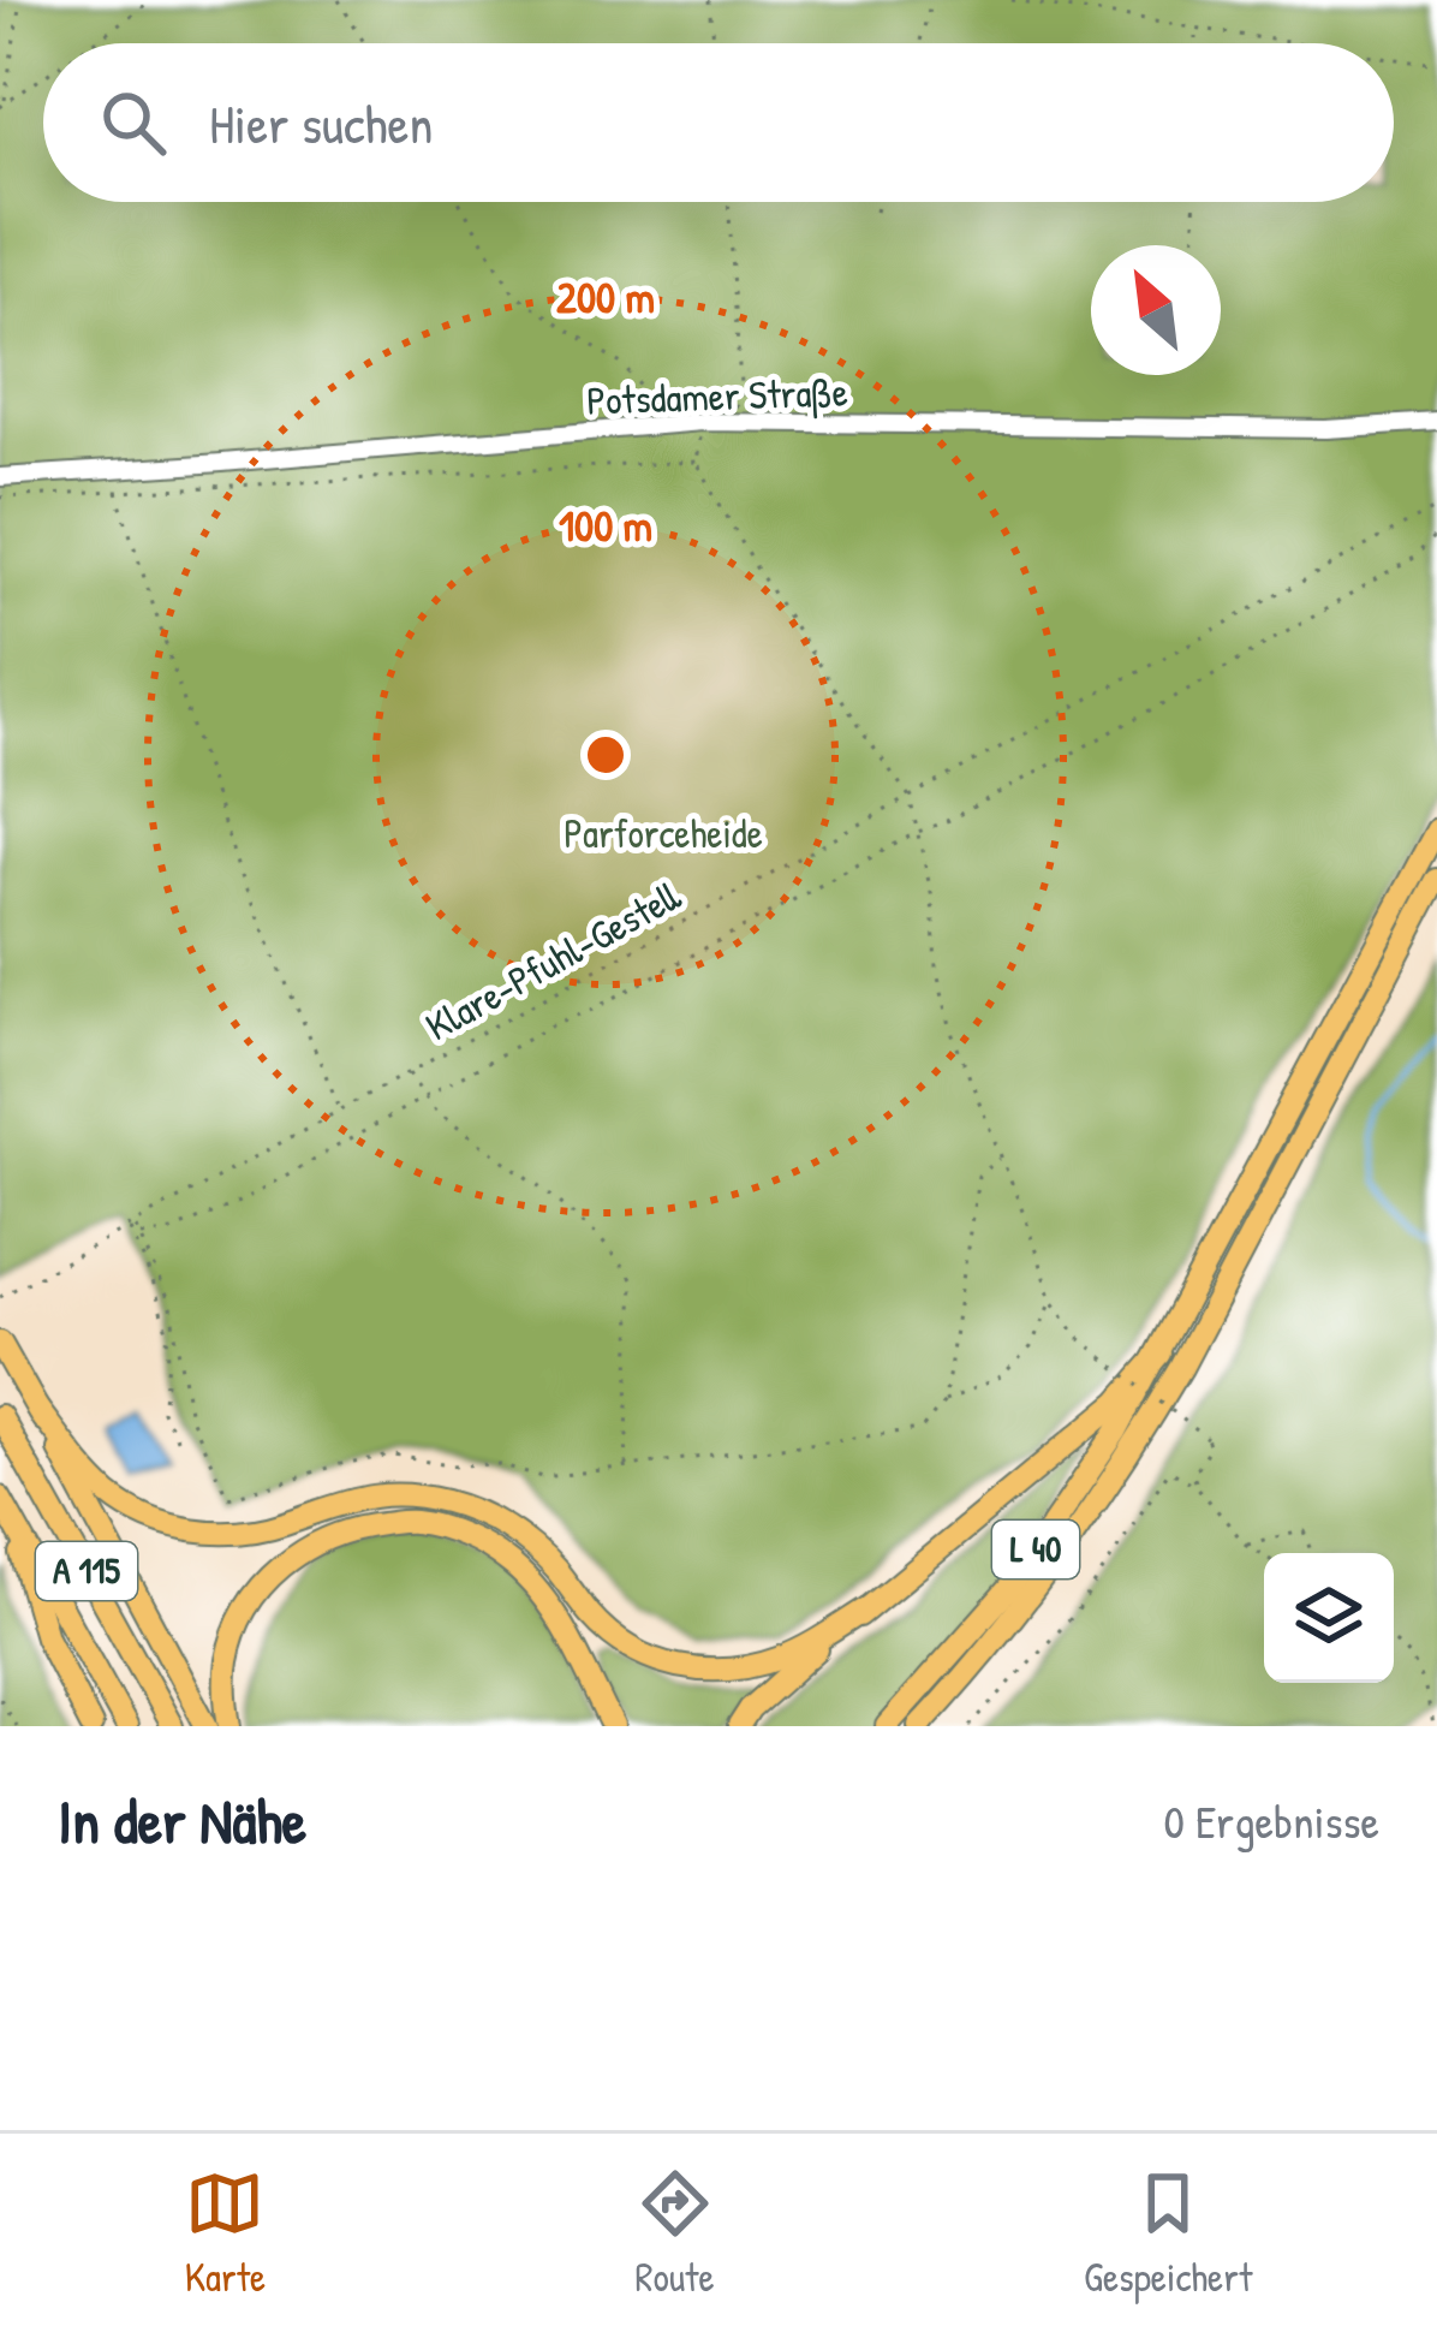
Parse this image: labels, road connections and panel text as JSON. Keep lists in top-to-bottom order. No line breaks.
{"streets":{"highway":["L 40","A 115"],"street":["Potsdamer Straße"],"path":["Klare-Pfuhl-Gestell"]},"parks":["Parforceheide"],"north":"top left","page":{"search":"Hier suchen","heading":["In der Nähe","0 Ergebnisse"],"nav":["Karte","Route","Gespeichert"]},"rings":["200 m","100 m"]}
